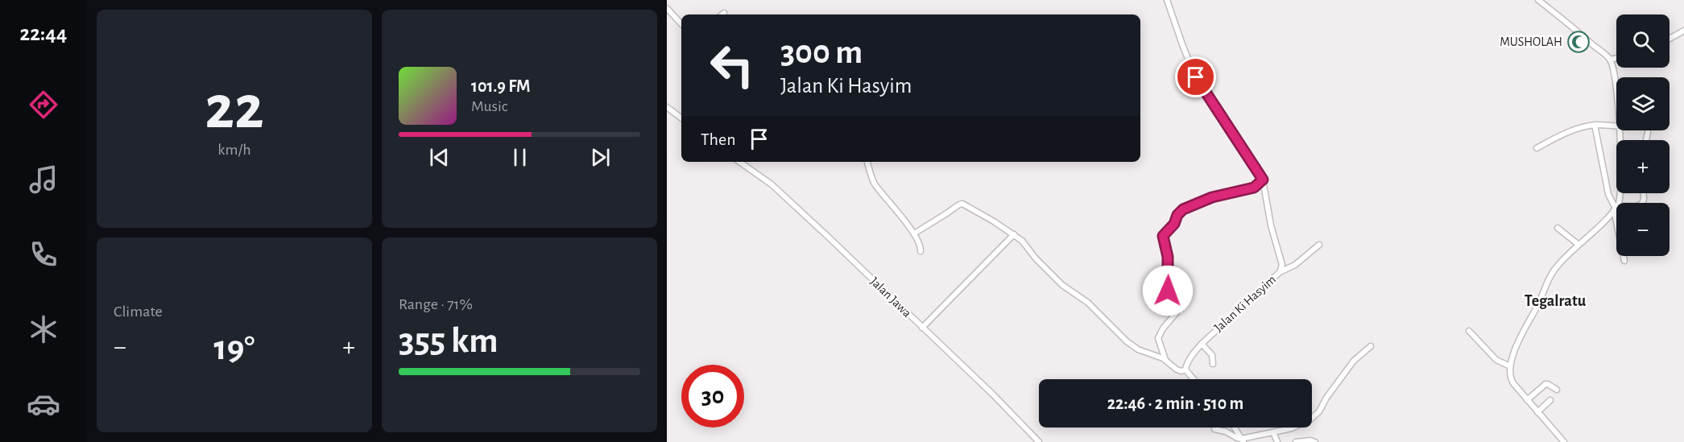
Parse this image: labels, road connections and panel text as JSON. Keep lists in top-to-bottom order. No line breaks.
{"streets":{"street":["Jalan Jawa","Jalan Ki Hasyim"]},"districts":["Tegalratu"],"places":{"mosque":["MUSHOLAH"]},"page":{"tabs":"22:44","tile":[["22","km/h"],"Climate",["Range · 71%","355 km"]],"map_buttons":["+","−"],"turn":["300 m","Jalan Ki Hasyim"],"song":["101.9 FM","Music"],"then":"Then","heat":["−","19°","+"],"limit":"30","trip":"22:46 · 2 min · 510 m"}}
